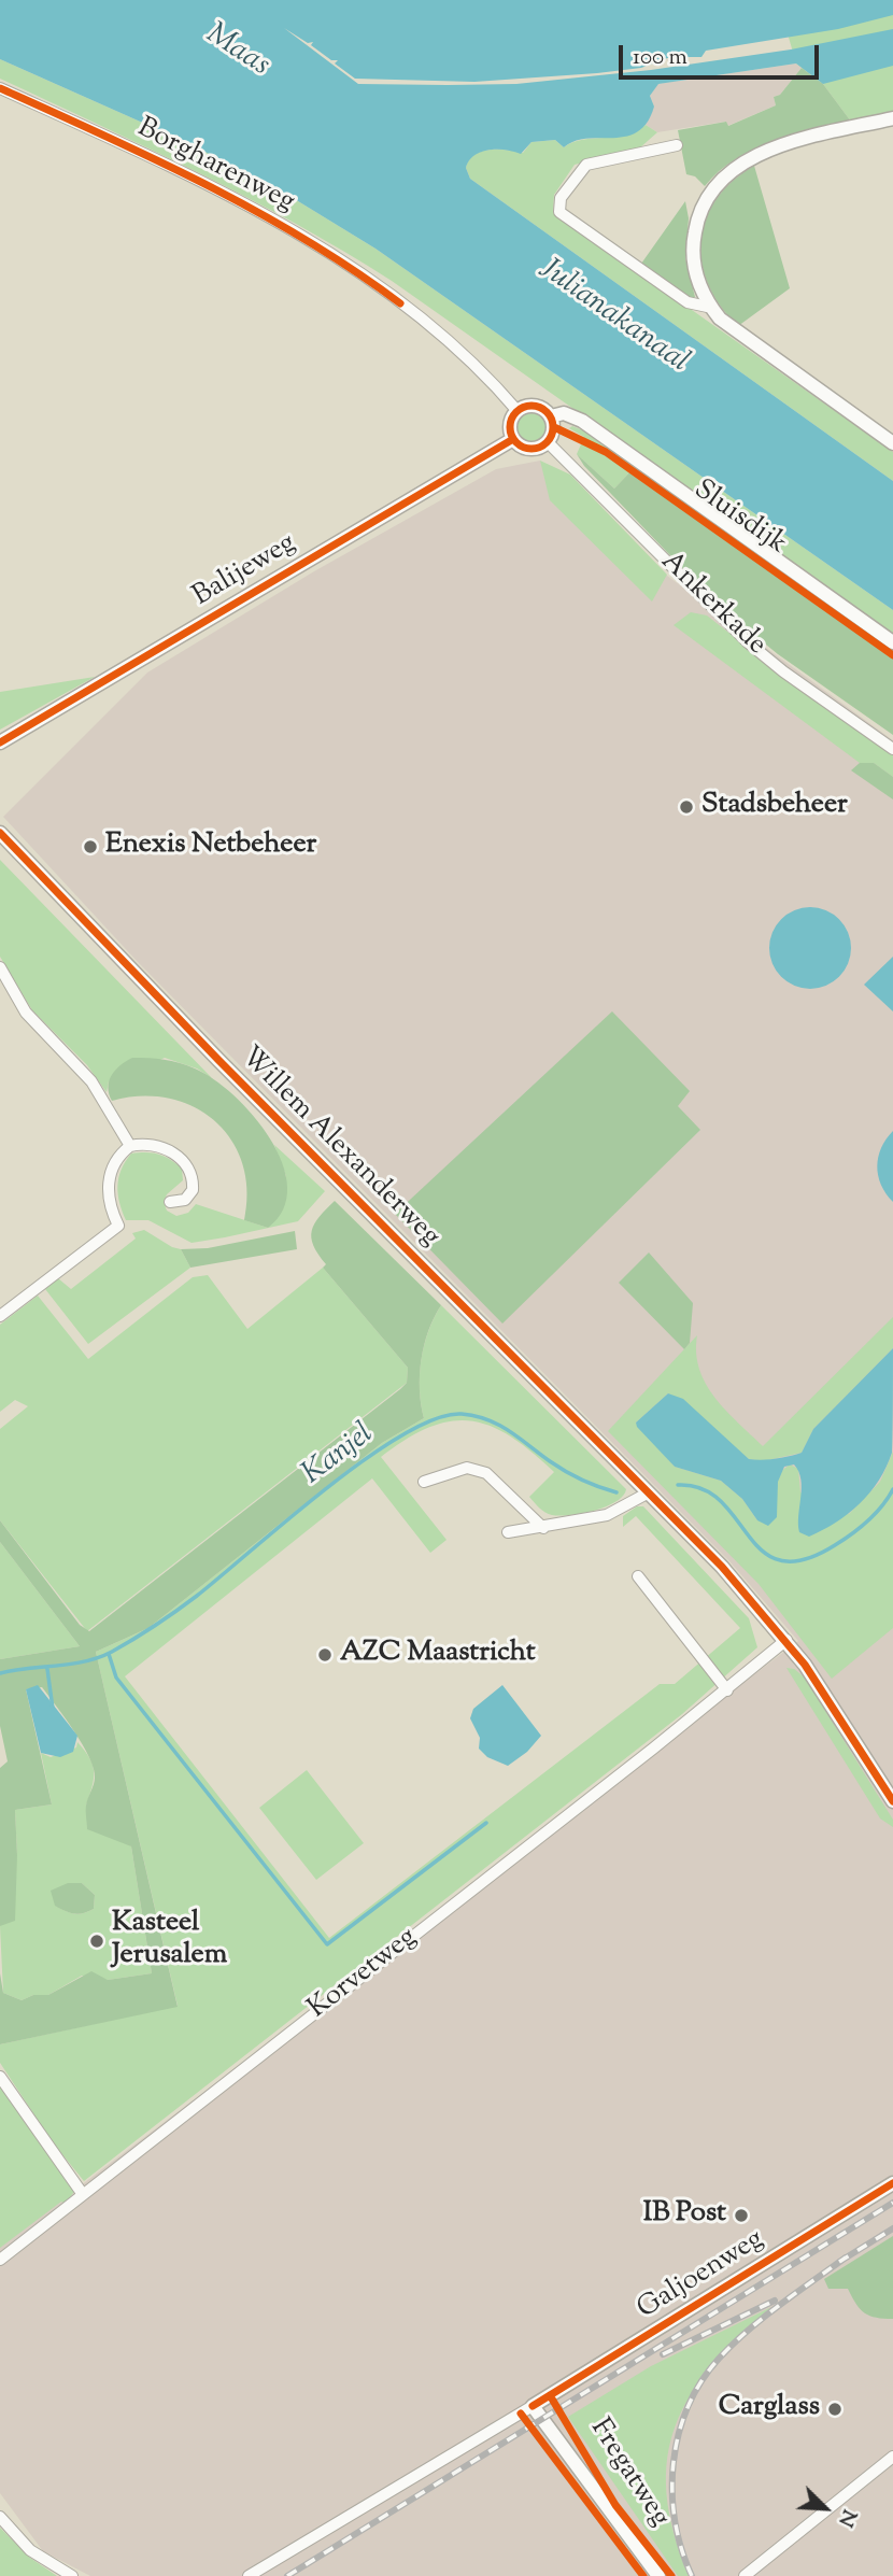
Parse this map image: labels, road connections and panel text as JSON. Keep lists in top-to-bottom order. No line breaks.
{"streets":{"street":["Borgharenweg","Sluisdijk","Balijeweg","Ankerkade","Willem Alexanderweg","Korvetweg","Galjoenweg","Fregatweg"]},"crossings":[["Borgharenweg","Sluisdijk"],["Borgharenweg","Balijeweg"],["Borgharenweg","Ankerkade"],["Sluisdijk","Balijeweg"],["Sluisdijk","Ankerkade"],["Balijeweg","Ankerkade"],["Willem Alexanderweg","Korvetweg"],["Galjoenweg","Fregatweg"]],"water":["Maas","Julianakanaal","Kanjel"],"places":["Stadsbeheer","Enexis Netbeheer","AZC Maastricht","Kasteel Jerusalem","IB Post","Carglass"],"scale_bar":"100 m","north":"bottom right"}
